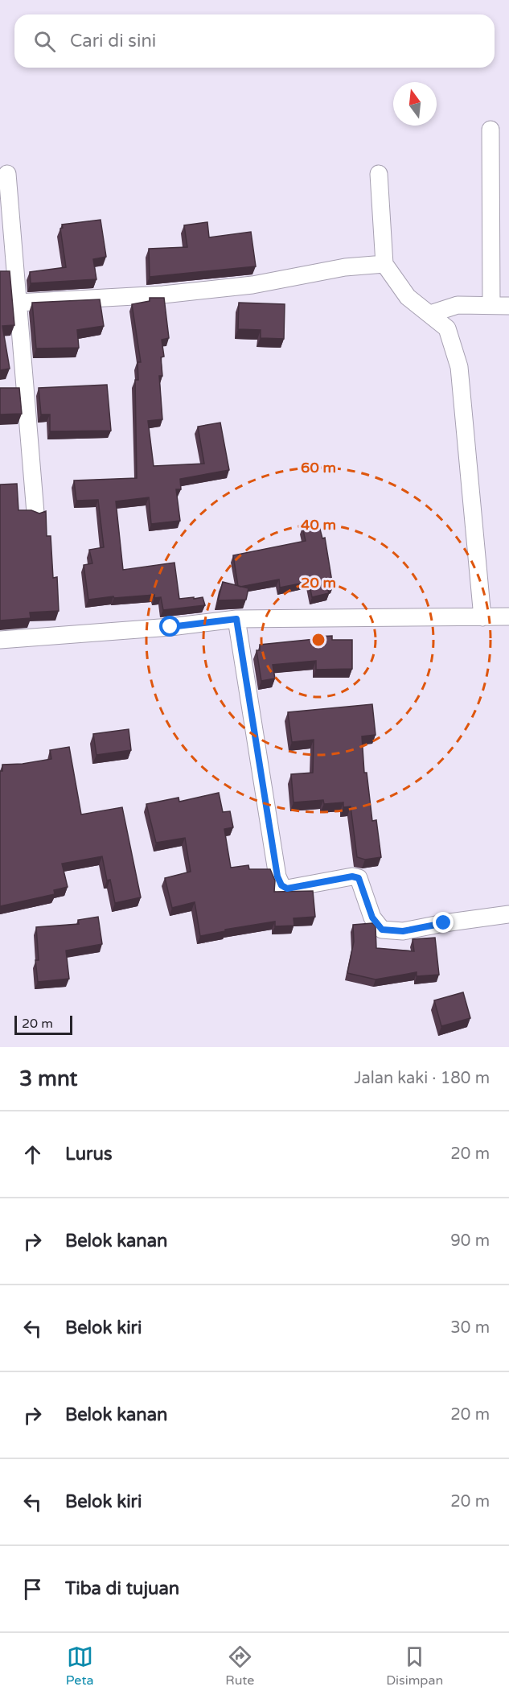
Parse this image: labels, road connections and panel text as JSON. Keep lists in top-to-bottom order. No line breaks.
{"scale_bar":"20 m","north":"top","page":{"search":"Cari di sini","scale":"20 m","heading":["3 mnt","Jalan kaki · 180 m"],"list":[["Lurus","20 m"],["Belok kanan","90 m"],["Belok kiri","30 m"],["Belok kanan","20 m"],["Belok kiri","20 m"],"Tiba di tujuan"],"nav":["Peta","Rute","Disimpan"]},"rings":["60 m","40 m","20 m"]}
